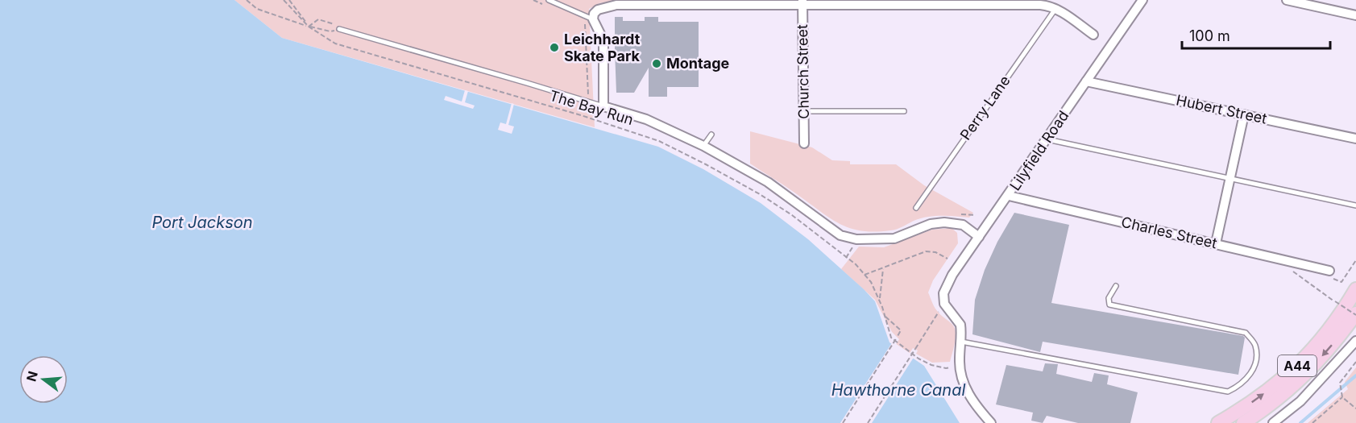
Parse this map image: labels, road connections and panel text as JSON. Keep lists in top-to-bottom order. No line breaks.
{"streets":{"highway":["A44"],"street":["Church Street","Hubert Street","Lilyfield Road","Charles Street"],"lane":["Perry Lane"],"path":["The Bay Run"]},"crossings":[["Hubert Street","Lilyfield Road"],["Lilyfield Road","Charles Street"]],"water":["Port Jackson","Hawthorne Canal"],"places":["Leichhardt Skate Park","Montage"],"scale_bar":"100 m","north":"left"}
